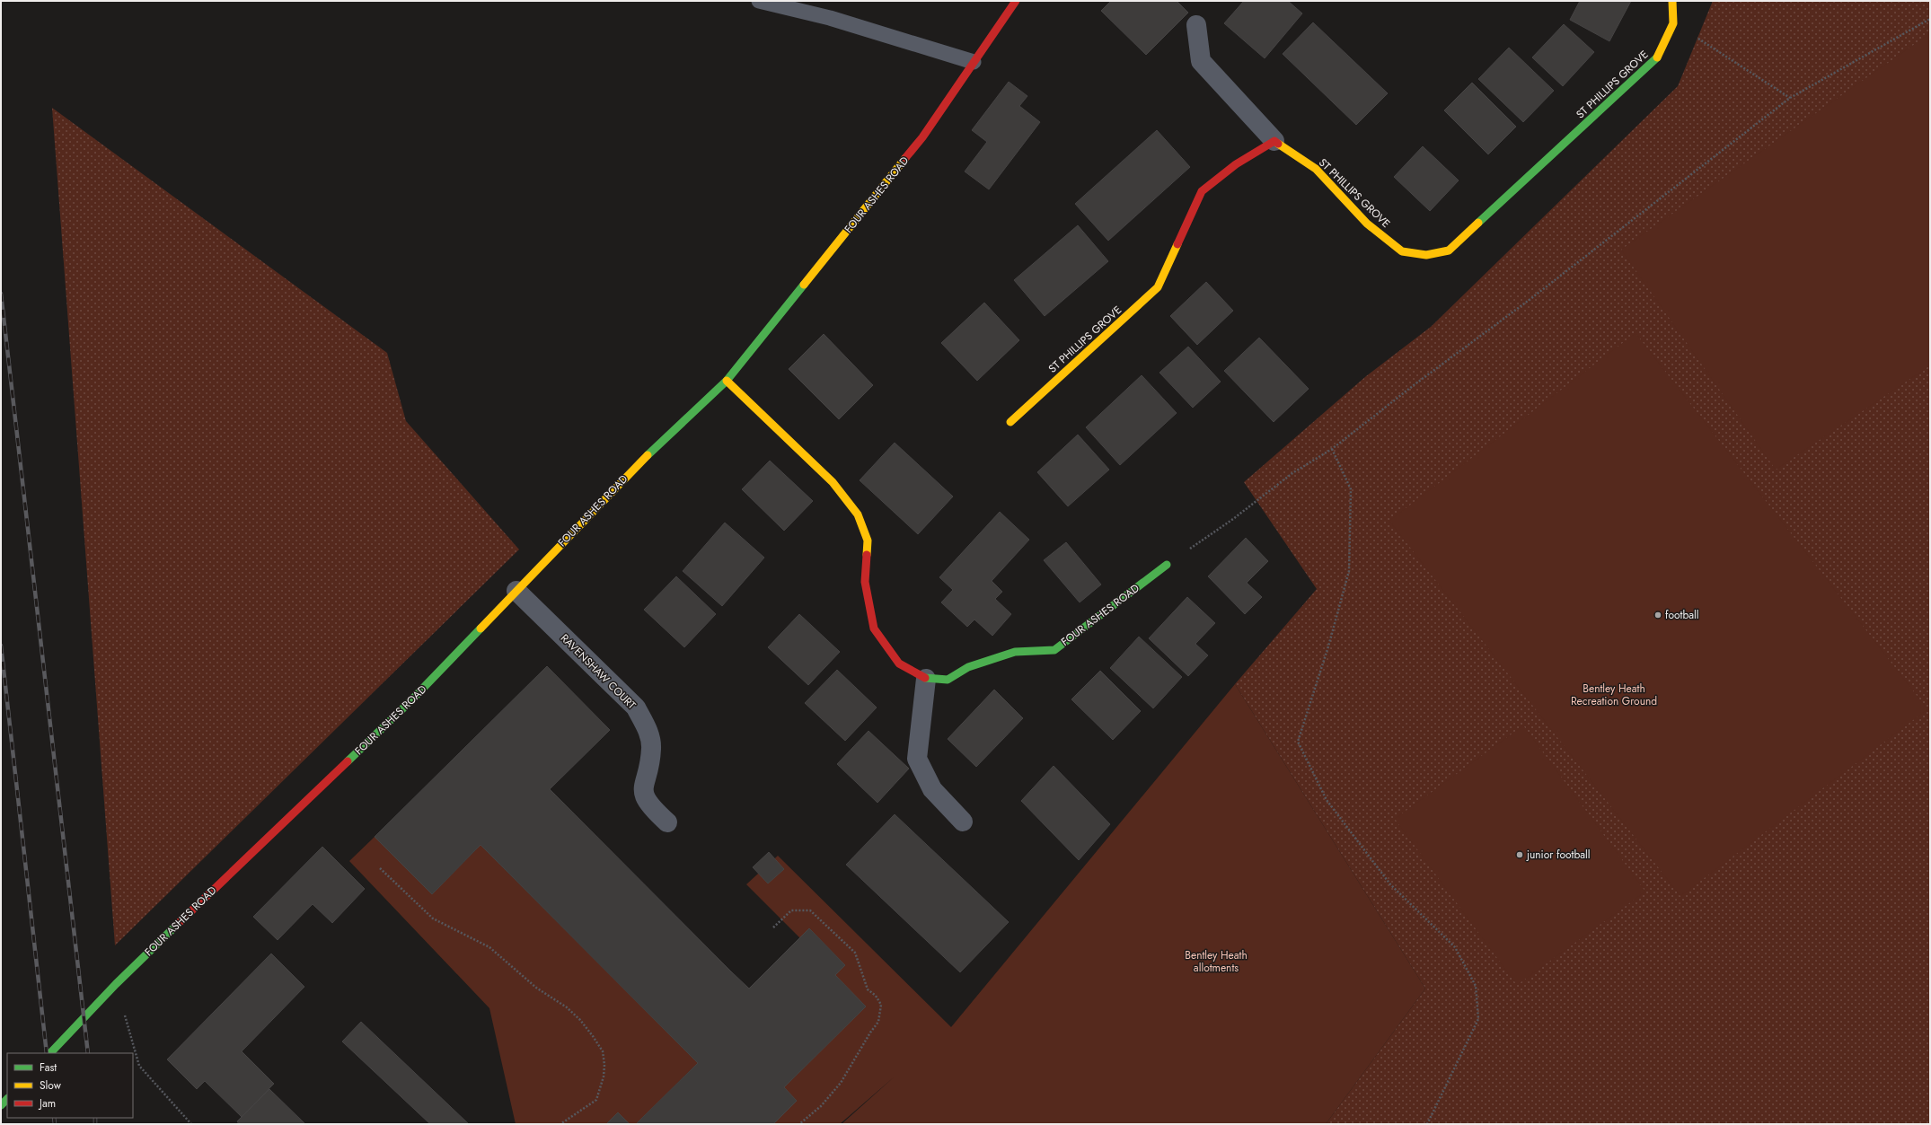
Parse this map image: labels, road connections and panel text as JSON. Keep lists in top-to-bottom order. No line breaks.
{"streets":{"street":["ST PHILLIPS GROVE","FOUR ASHES ROAD","RAVENSHAW COURT"]},"crossings":[["FOUR ASHES ROAD","RAVENSHAW COURT"]],"parks":["Bentley Heath Recreation Ground","Bentley Heath allotments"],"places":["football","junior football"],"legend":["Fast","Slow","Jam"]}
